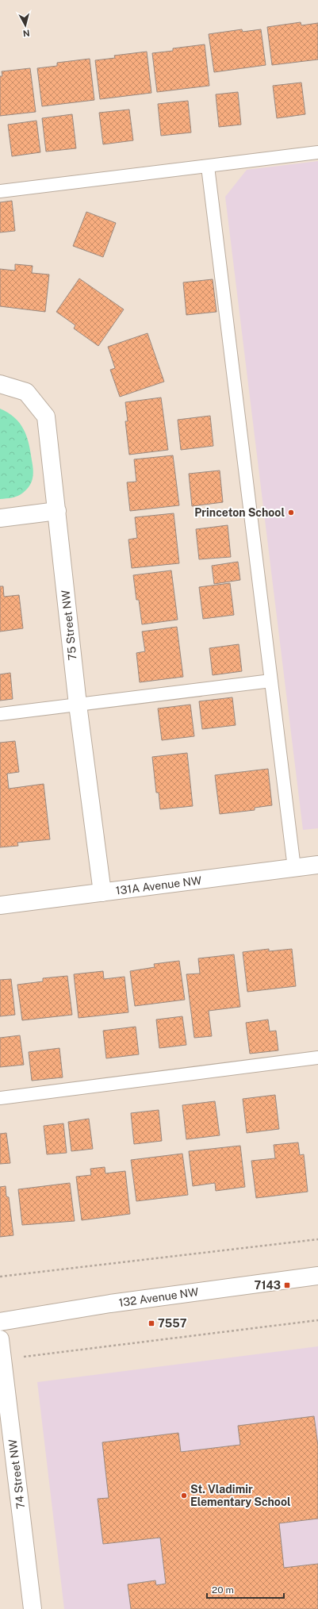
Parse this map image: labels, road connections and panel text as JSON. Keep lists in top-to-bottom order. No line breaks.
{"streets":{"street":["75 Street NW","131A Avenue NW","132 Avenue NW","74 Street NW"]},"crossings":[["75 Street NW","131A Avenue NW"]],"places":{"other":["Princeton School","St. Vladimir Elementary School"],"transit":["7143","7557"]},"scale_bar":"20 m","north":"bottom"}
